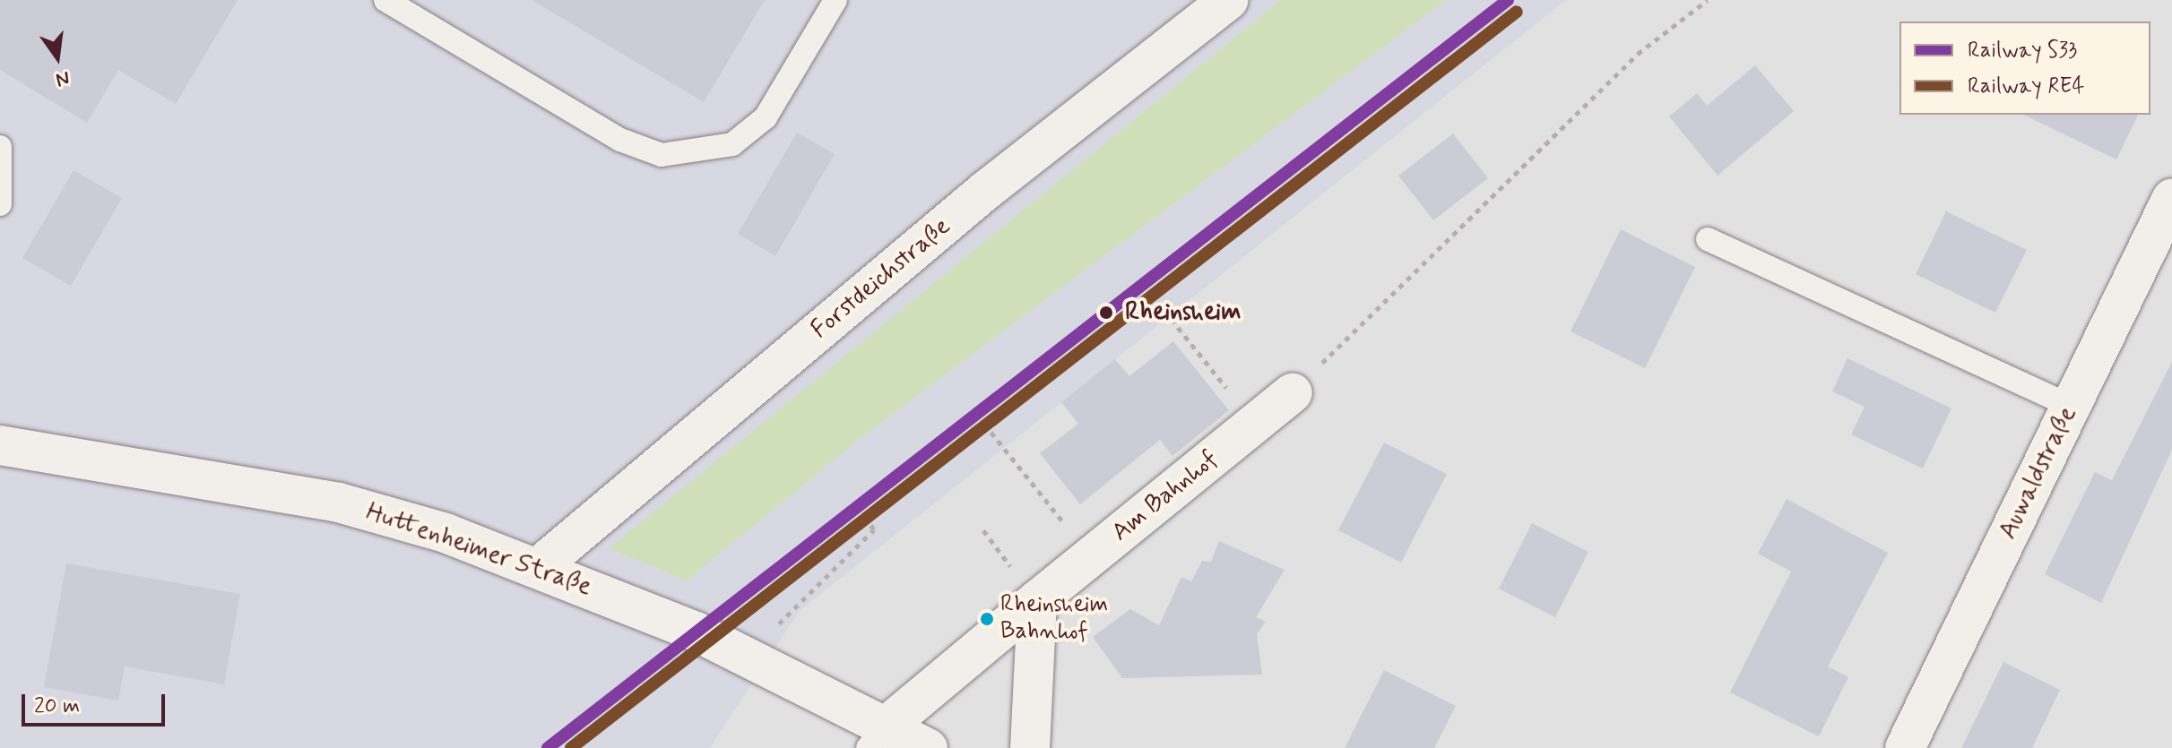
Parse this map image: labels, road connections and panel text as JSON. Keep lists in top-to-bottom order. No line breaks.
{"streets":{"street":["Forstdeichstraße","Auwaldstraße","Am Bahnhof","Huttenheimer Straße"]},"crossings":[["Forstdeichstraße","Huttenheimer Straße"],["Am Bahnhof","Huttenheimer Straße"]],"places":["Rheinsheim","Rheinsheim Bahnhof"],"lines":["rail line S33","rail line RE4"],"legend":["Railway S33","Railway RE4"],"scale_bar":"20 m","north":"bottom"}
